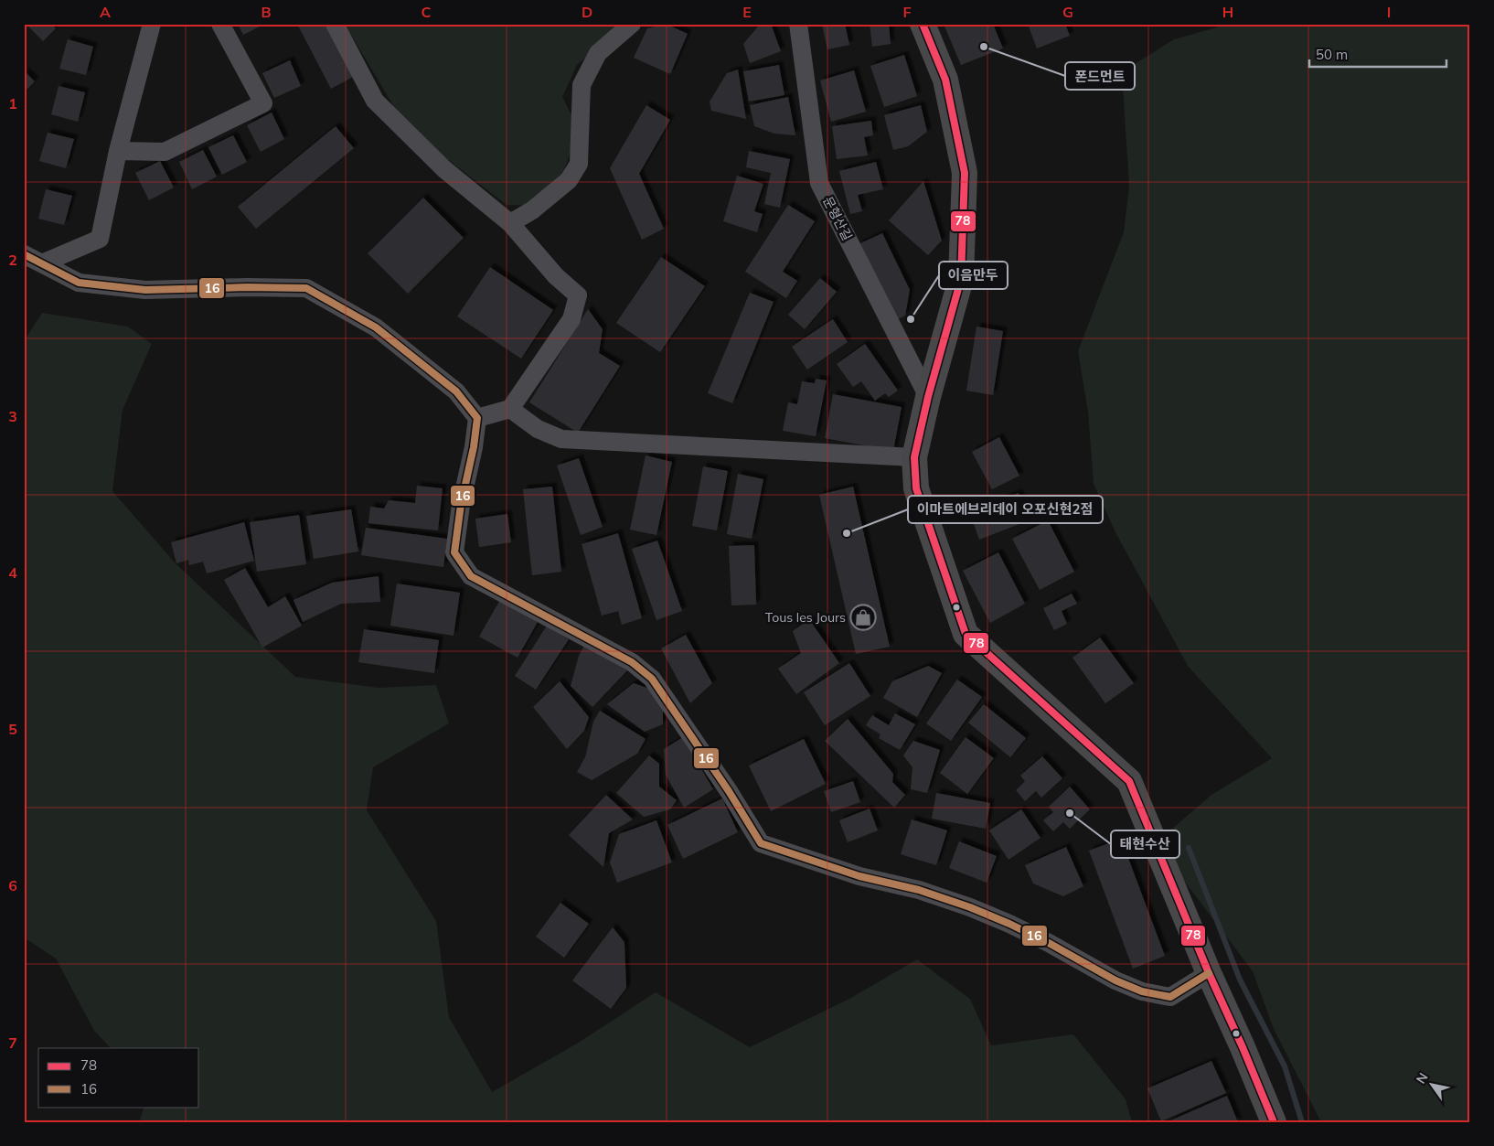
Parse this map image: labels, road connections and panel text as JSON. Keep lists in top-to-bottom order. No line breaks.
{"streets":{"street":["문형산길"]},"places":{"other":["폰드먼트","이음만두","이마트에브리데이 오포신현2점","태현수산"],"shop":["Tous les Jours"]},"lines":["transit line 78","transit line 16"],"legend":["78","16"],"scale_bar":"50 m","north":"top left","grid":{"columns":["A","B","C","D","E","F","G","H","I"],"rows":["1","2","3","4","5","6","7"]}}
